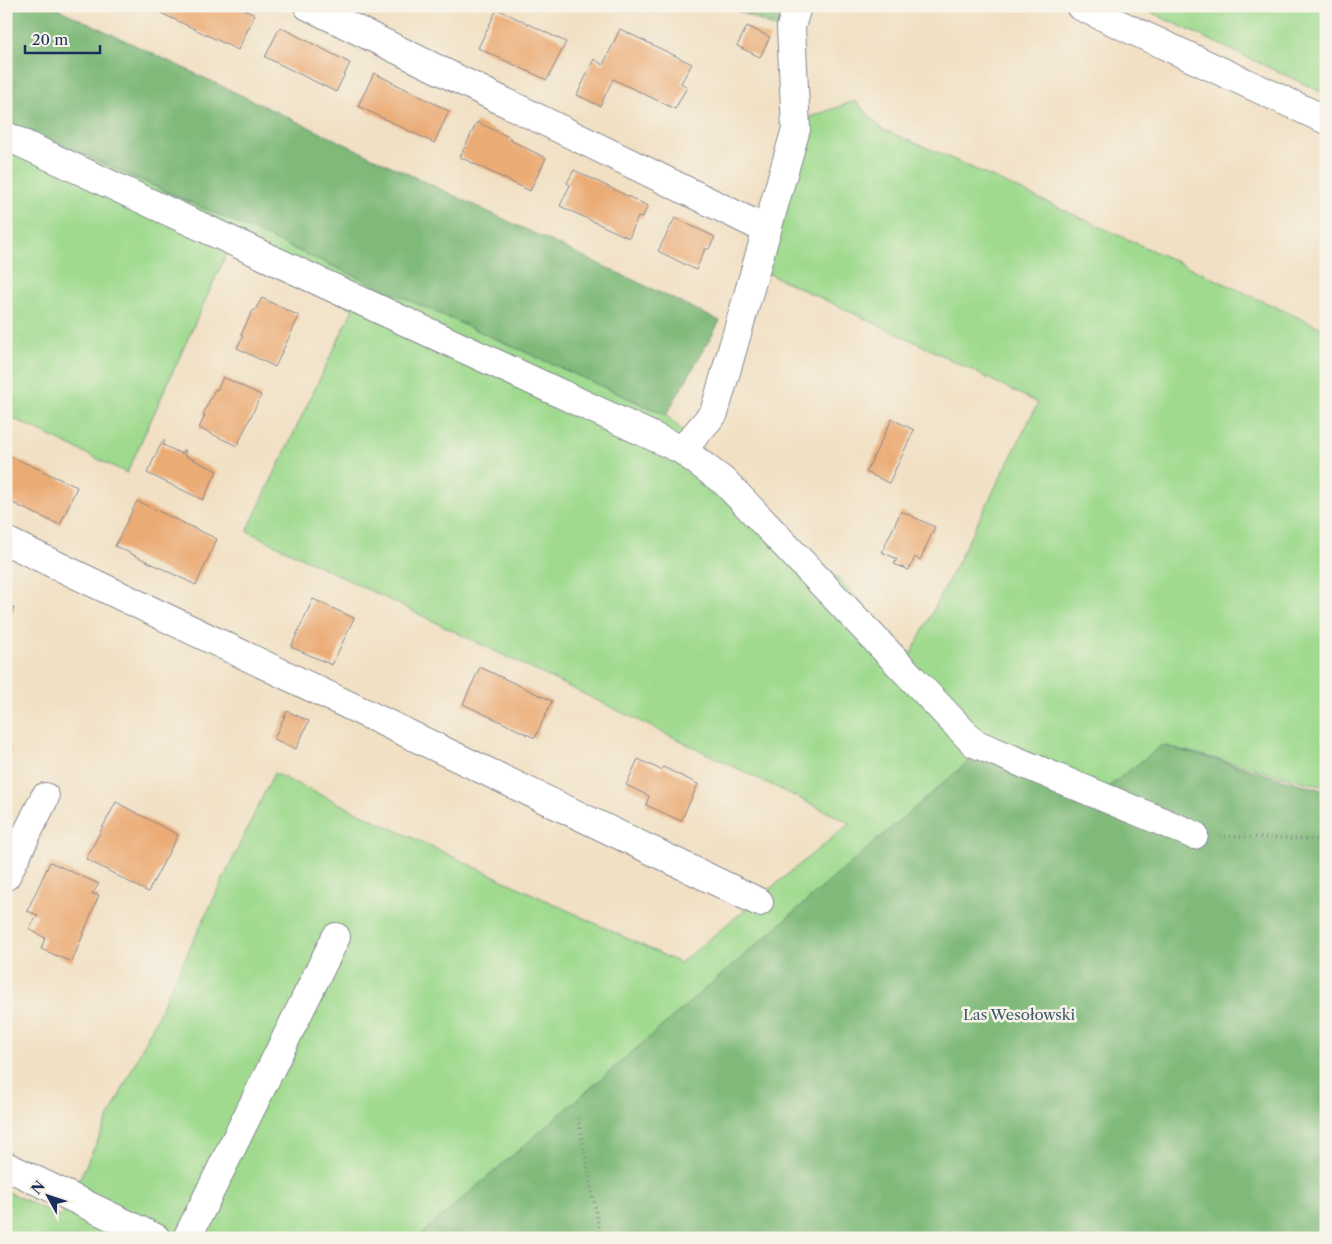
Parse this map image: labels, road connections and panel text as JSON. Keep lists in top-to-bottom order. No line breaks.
{"parks":["Las Wesołowski"],"scale_bar":"20 m","north":"top left"}
